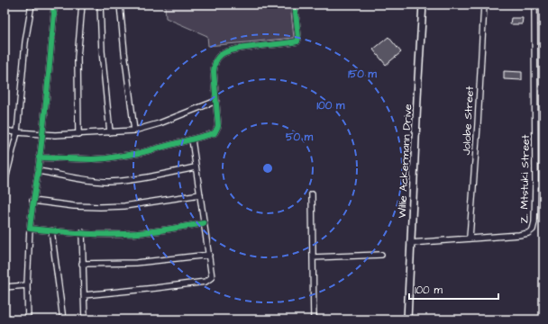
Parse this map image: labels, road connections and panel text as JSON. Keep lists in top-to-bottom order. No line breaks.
{"streets":{"street":["Jolobe Street","Willie Ackermann Drive","Z. Mtstuki Street"]},"crossings":[["Jolobe Street","Z. Mtstuki Street"],["Willie Ackermann Drive","Z. Mtstuki Street"]],"scale_bar":"100 m","rings":["150 m","100 m","50 m"]}
